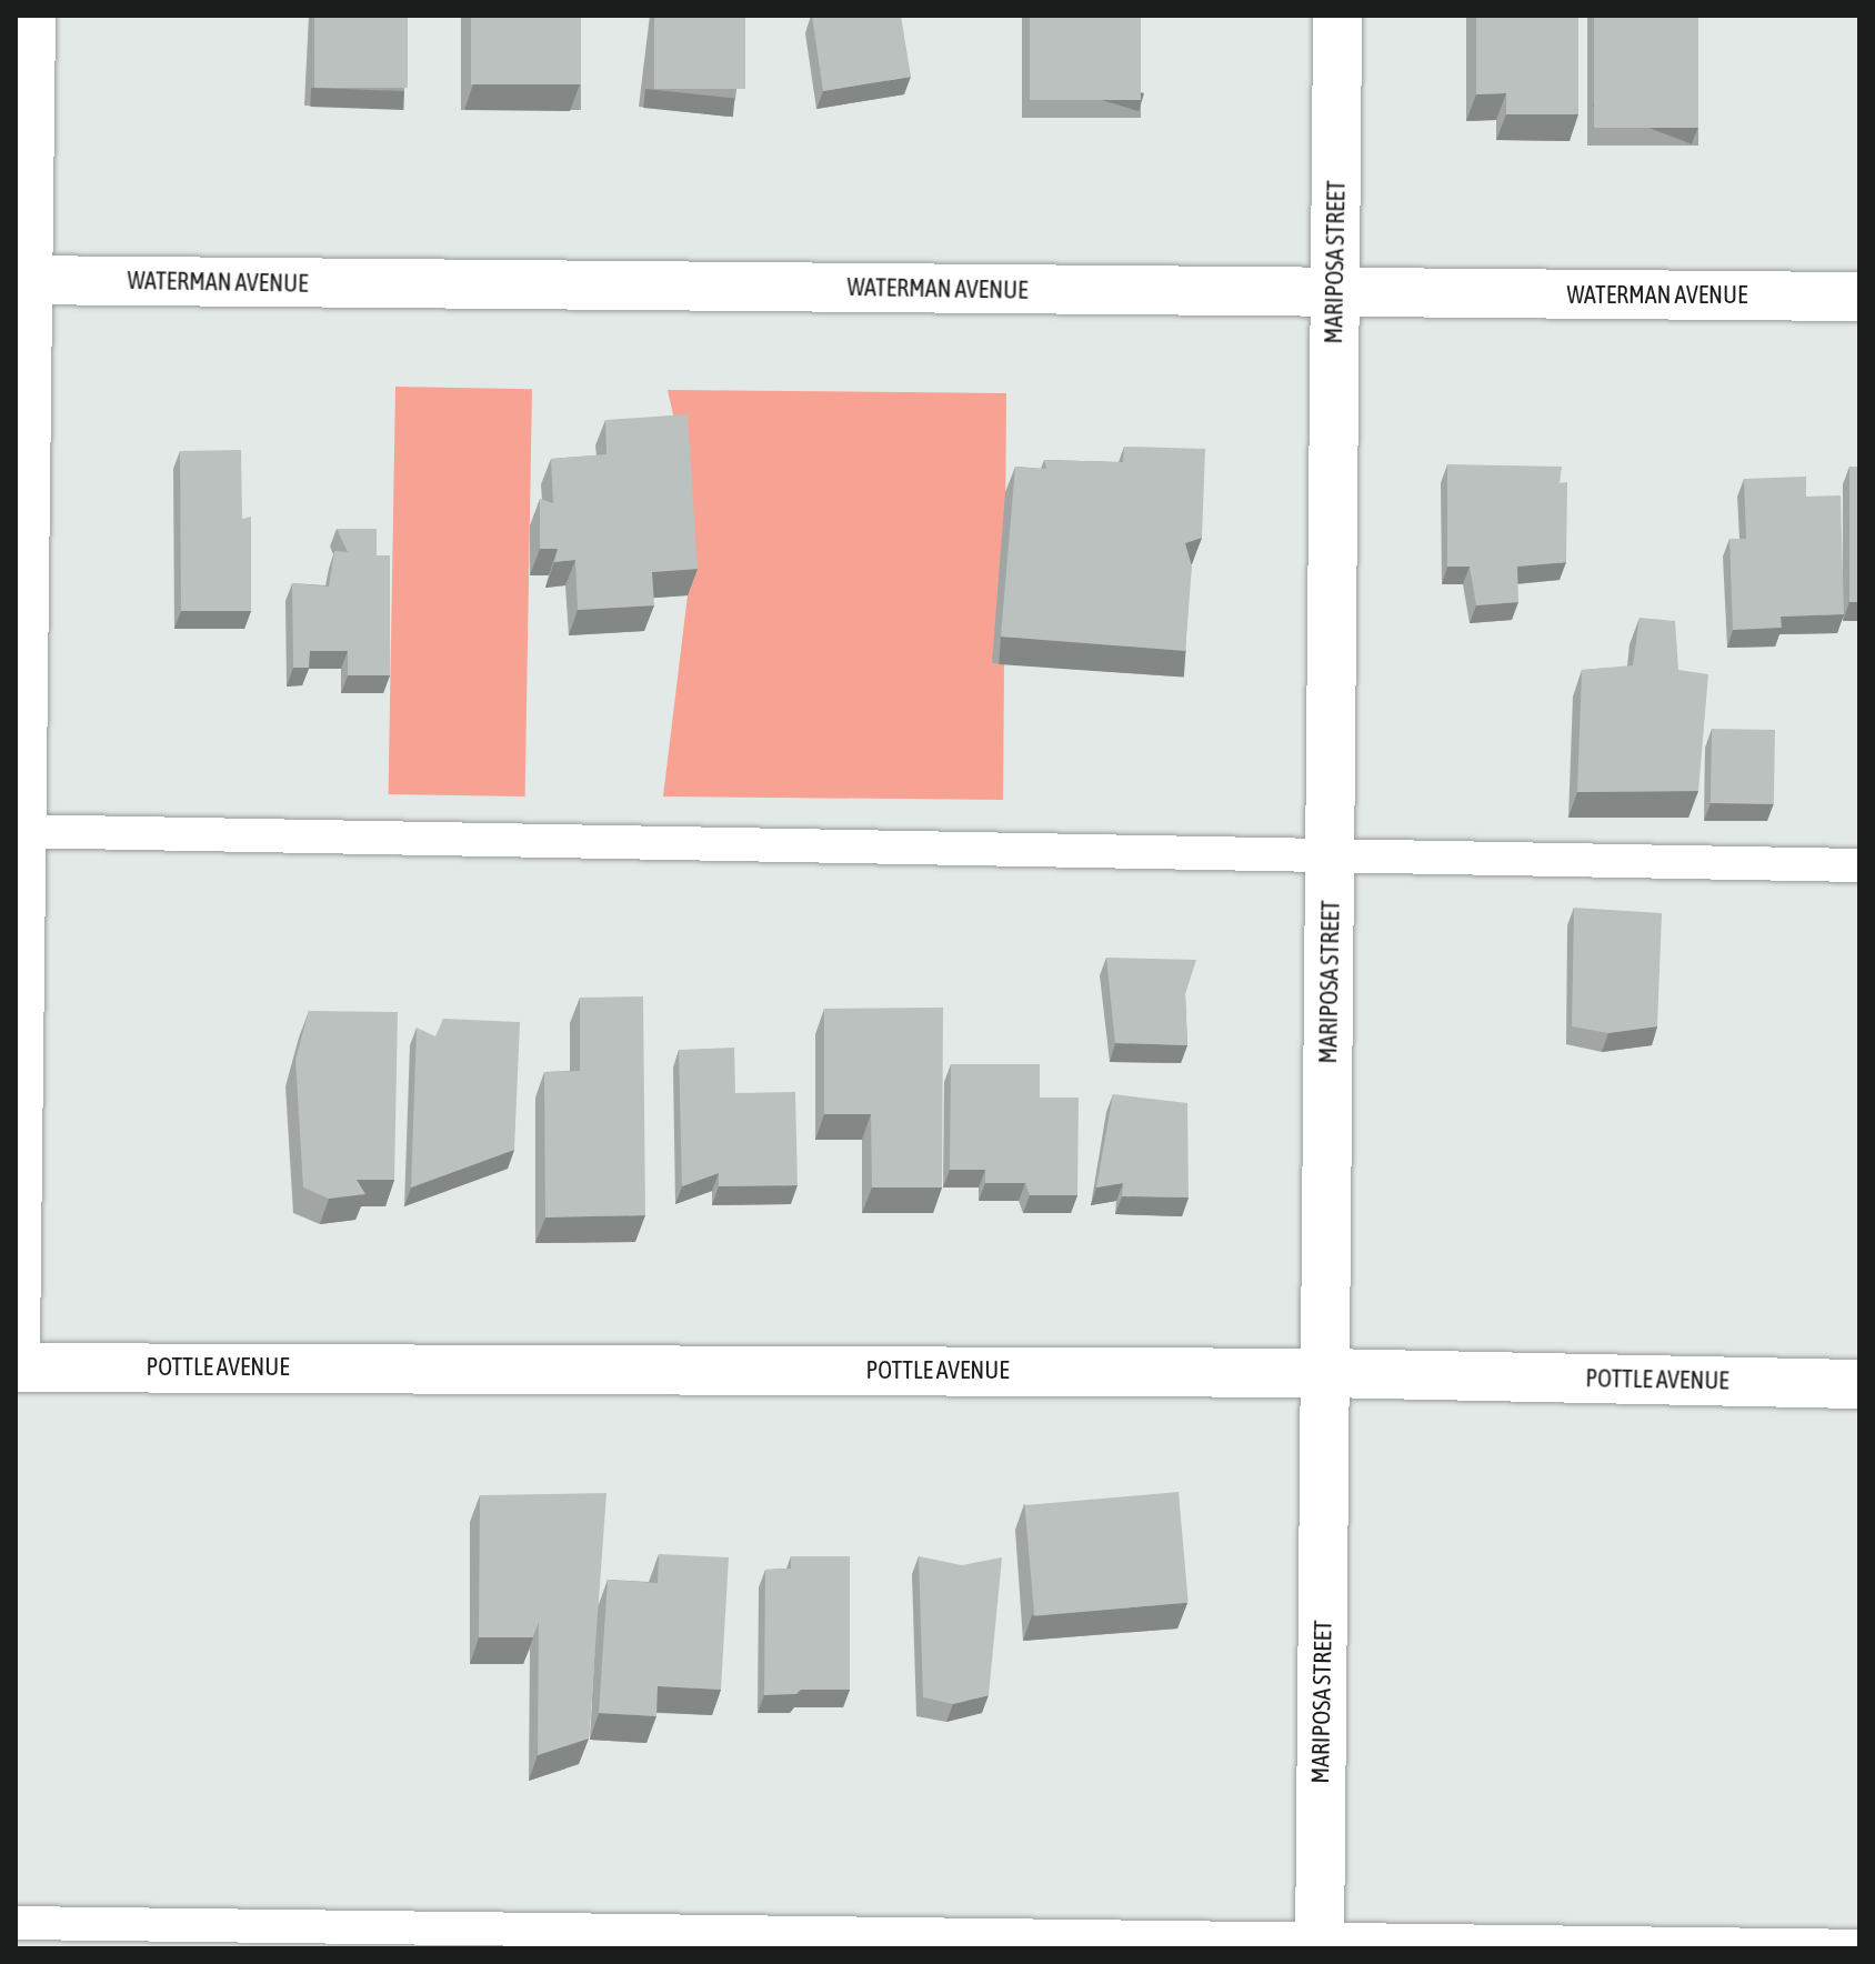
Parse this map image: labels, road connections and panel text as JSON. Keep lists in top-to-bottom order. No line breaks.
{"streets":{"street":["MARIPOSA STREET","WATERMAN AVENUE","POTTLE AVENUE"]},"crossings":[["MARIPOSA STREET","WATERMAN AVENUE"],["MARIPOSA STREET","POTTLE AVENUE"]]}
